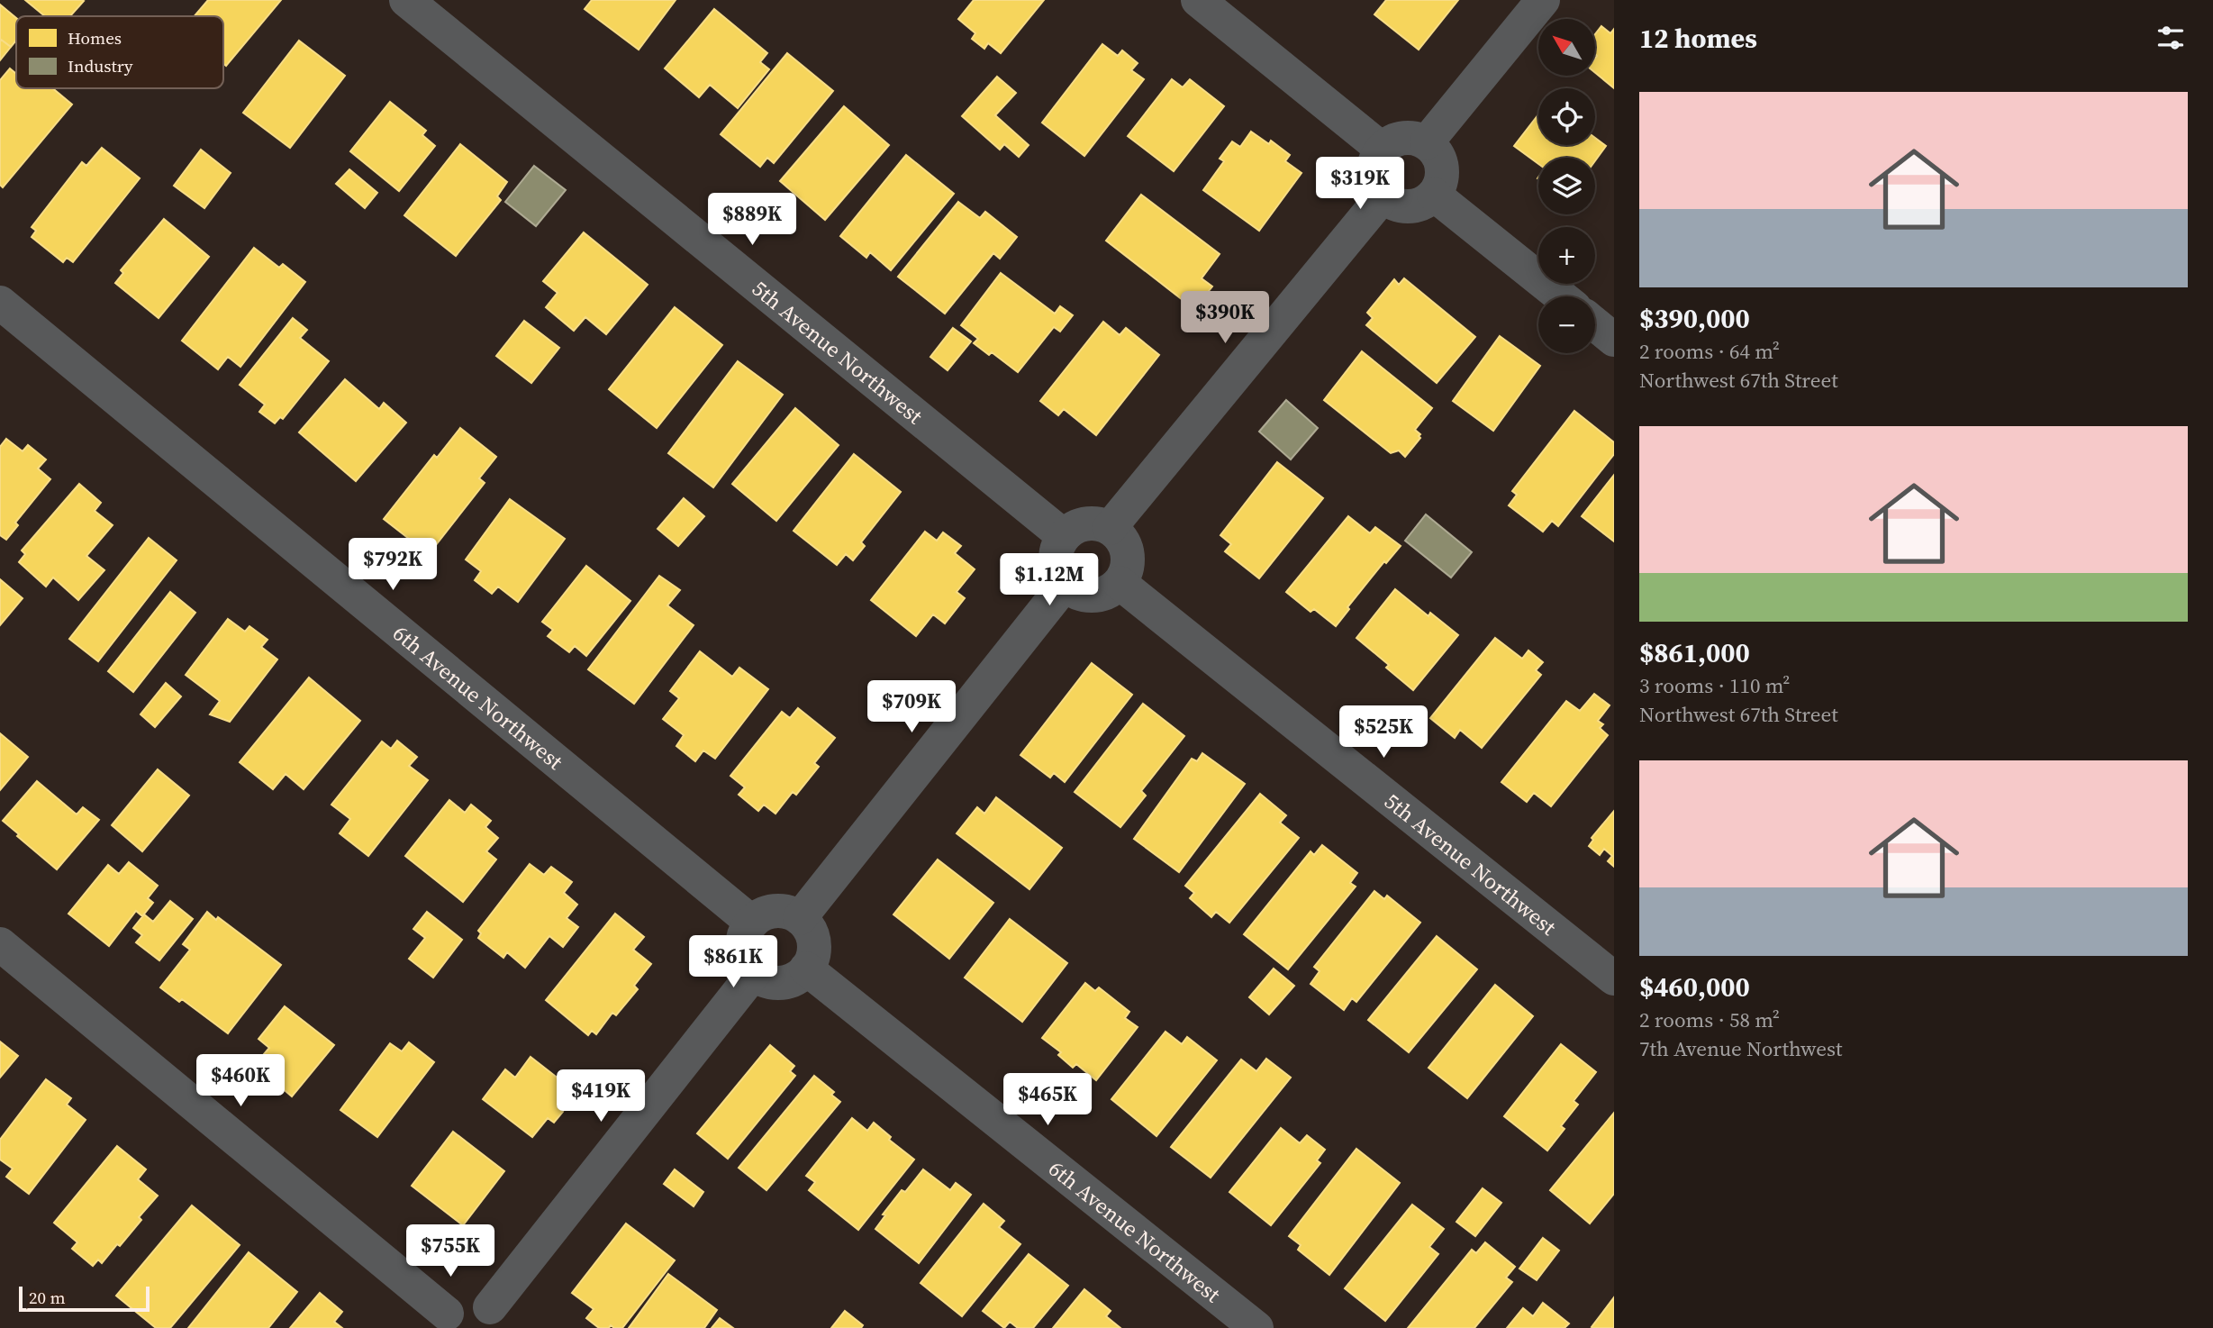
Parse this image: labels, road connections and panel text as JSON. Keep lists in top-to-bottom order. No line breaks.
{"streets":{"street":["5th Avenue Northwest","6th Avenue Northwest"]},"legend":["Homes","Industry"],"scale_bar":"20 m","north":"top left","page":{"heading":"12 homes","map_buttons":["+","−"],"list":[{"name":"$390,000","note":"2 rooms · 64 m² · Northwest 67th Street"},{"name":"$861,000","note":"3 rooms · 110 m² · Northwest 67th Street"},{"name":"$460,000","note":"2 rooms · 58 m² · 7th Avenue Northwest"}],"price":["$319K","$889K","$390K","$792K","$1.12M","$709K","$525K","$861K","$460K","$419K","$465K","$755K"],"scale":"20 m"}}
